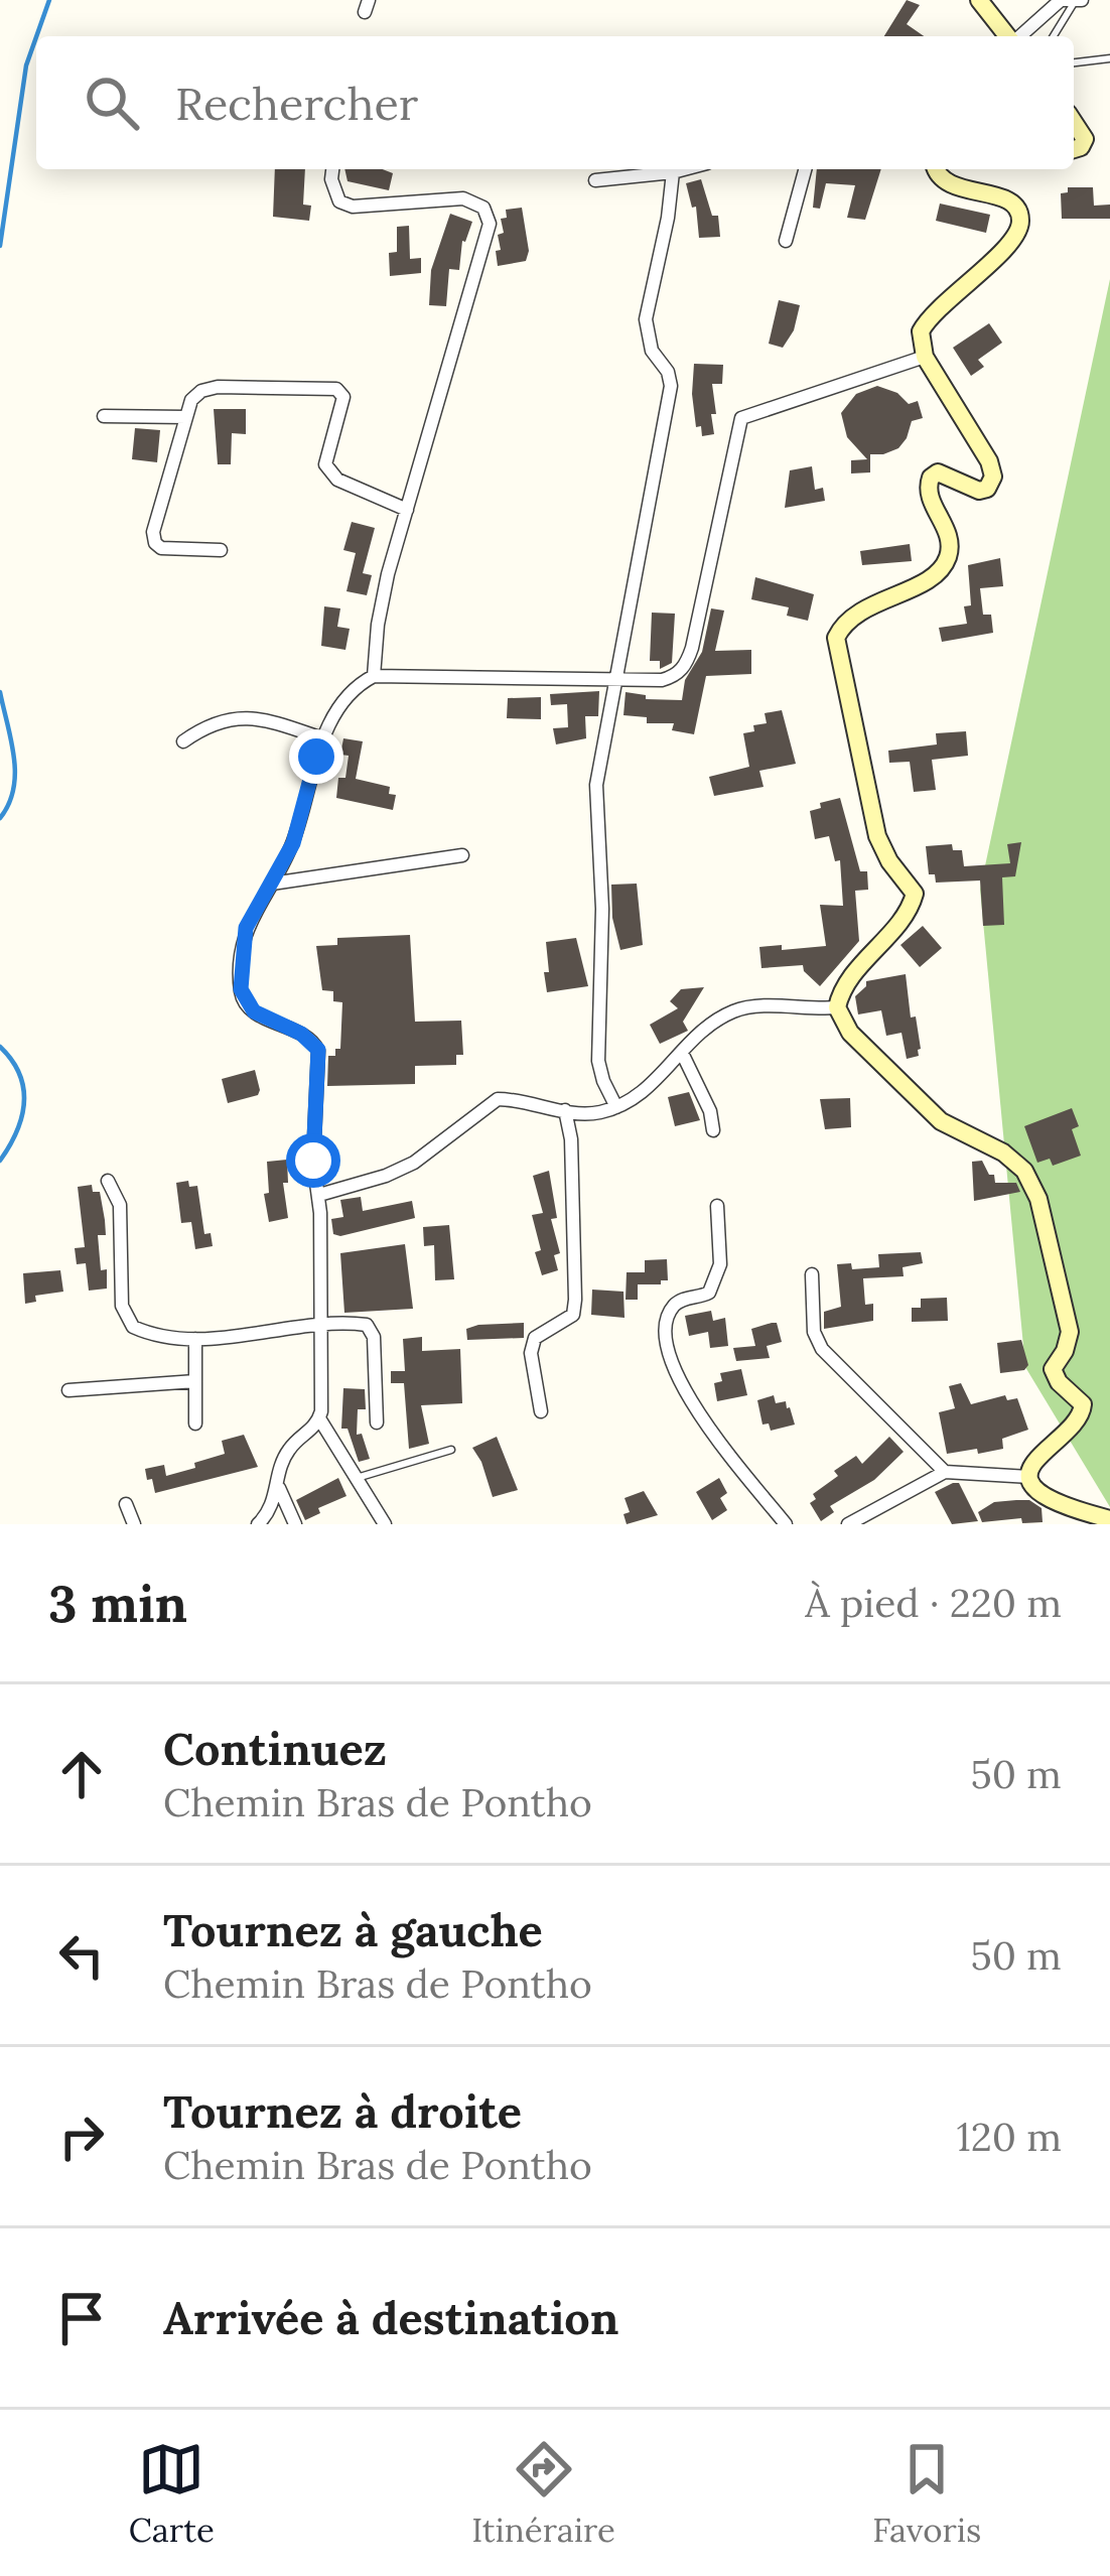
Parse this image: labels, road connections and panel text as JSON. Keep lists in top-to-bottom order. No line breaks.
{"page":{"search":"Rechercher","heading":["3 min","À pied · 220 m"],"list":[["Continuez","Chemin Bras de Pontho","50 m"],["Tournez à gauche","Chemin Bras de Pontho","50 m"],["Tournez à droite","Chemin Bras de Pontho","120 m"],"Arrivée à destination"],"nav":["Carte","Itinéraire","Favoris"]}}
